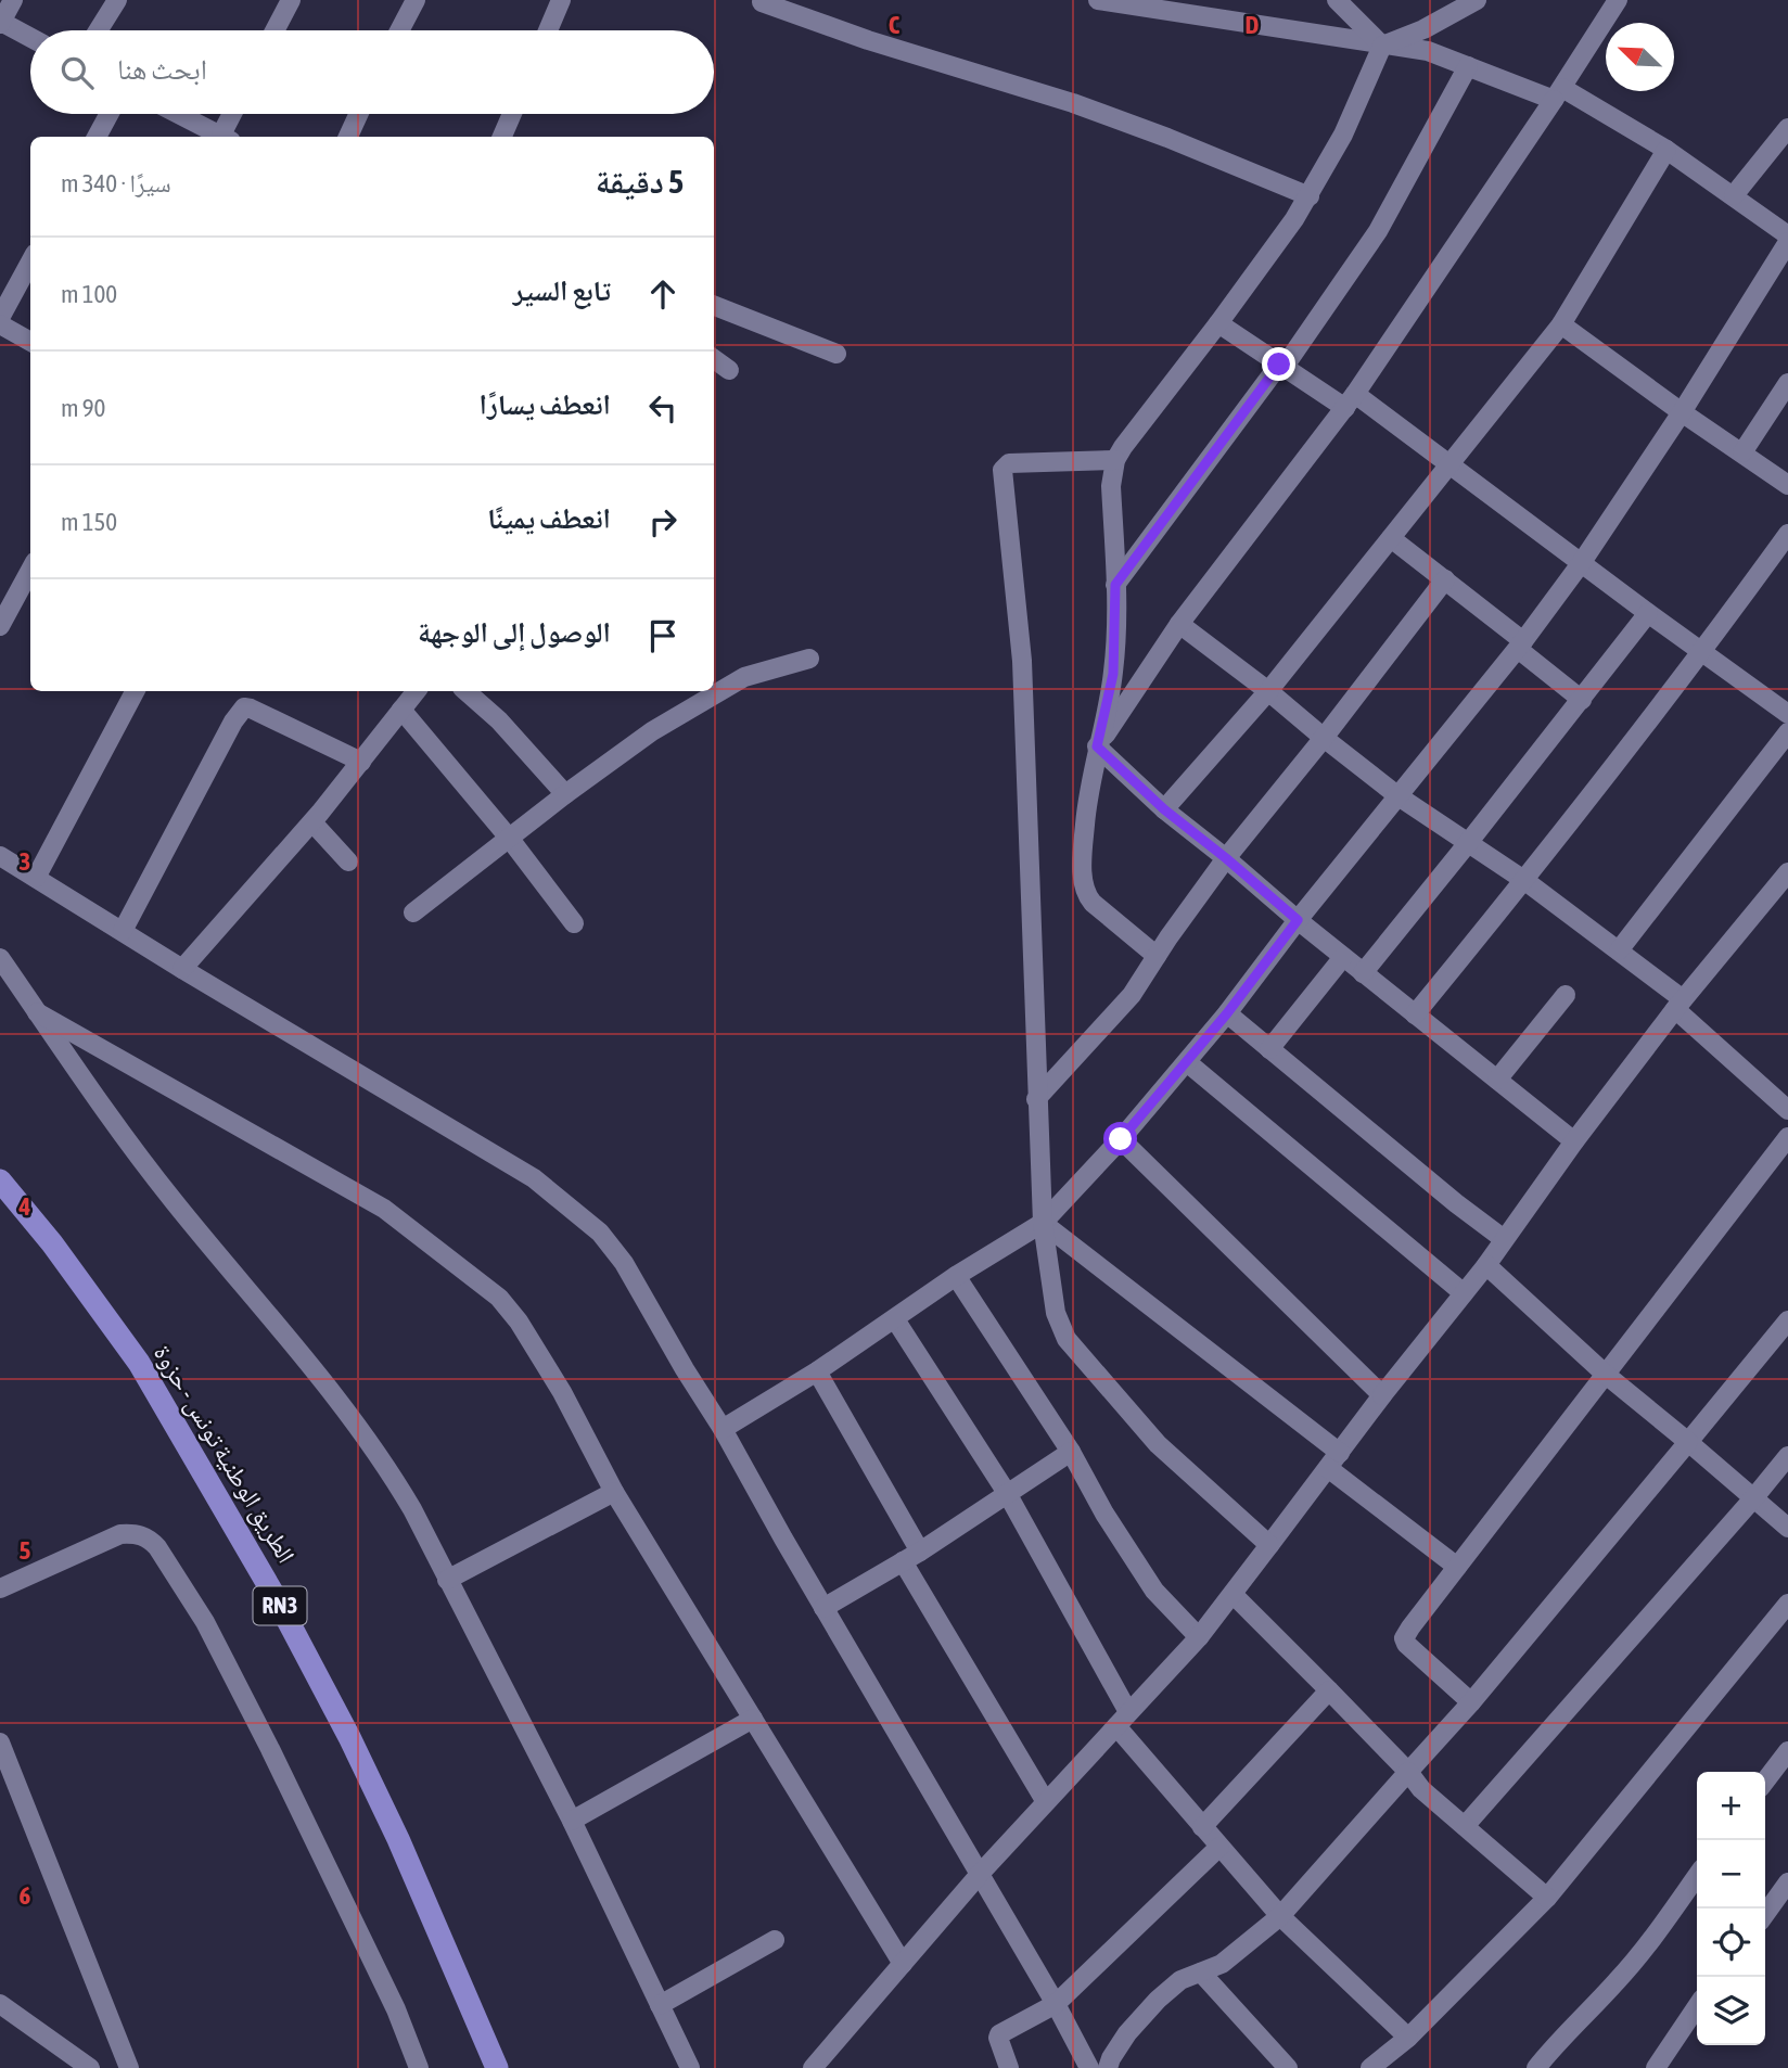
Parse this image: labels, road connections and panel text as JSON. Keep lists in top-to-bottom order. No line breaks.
{"streets":{"main road":["الطريق الوطنية تونس - حزوة","RN3"]},"north":"top left","page":{"search":"ابحث هنا","heading":["5 دقيقة","سيرًا · 340 m"],"list":[["تابع السير","100 m"],["انعطف يسارًا","90 m"],["انعطف يمينًا","150 m"],"الوصول إلى الوجهة"],"map_buttons":["+","−"]},"grid":{"columns":["C","D"],"rows":["3","4","5","6"]}}
